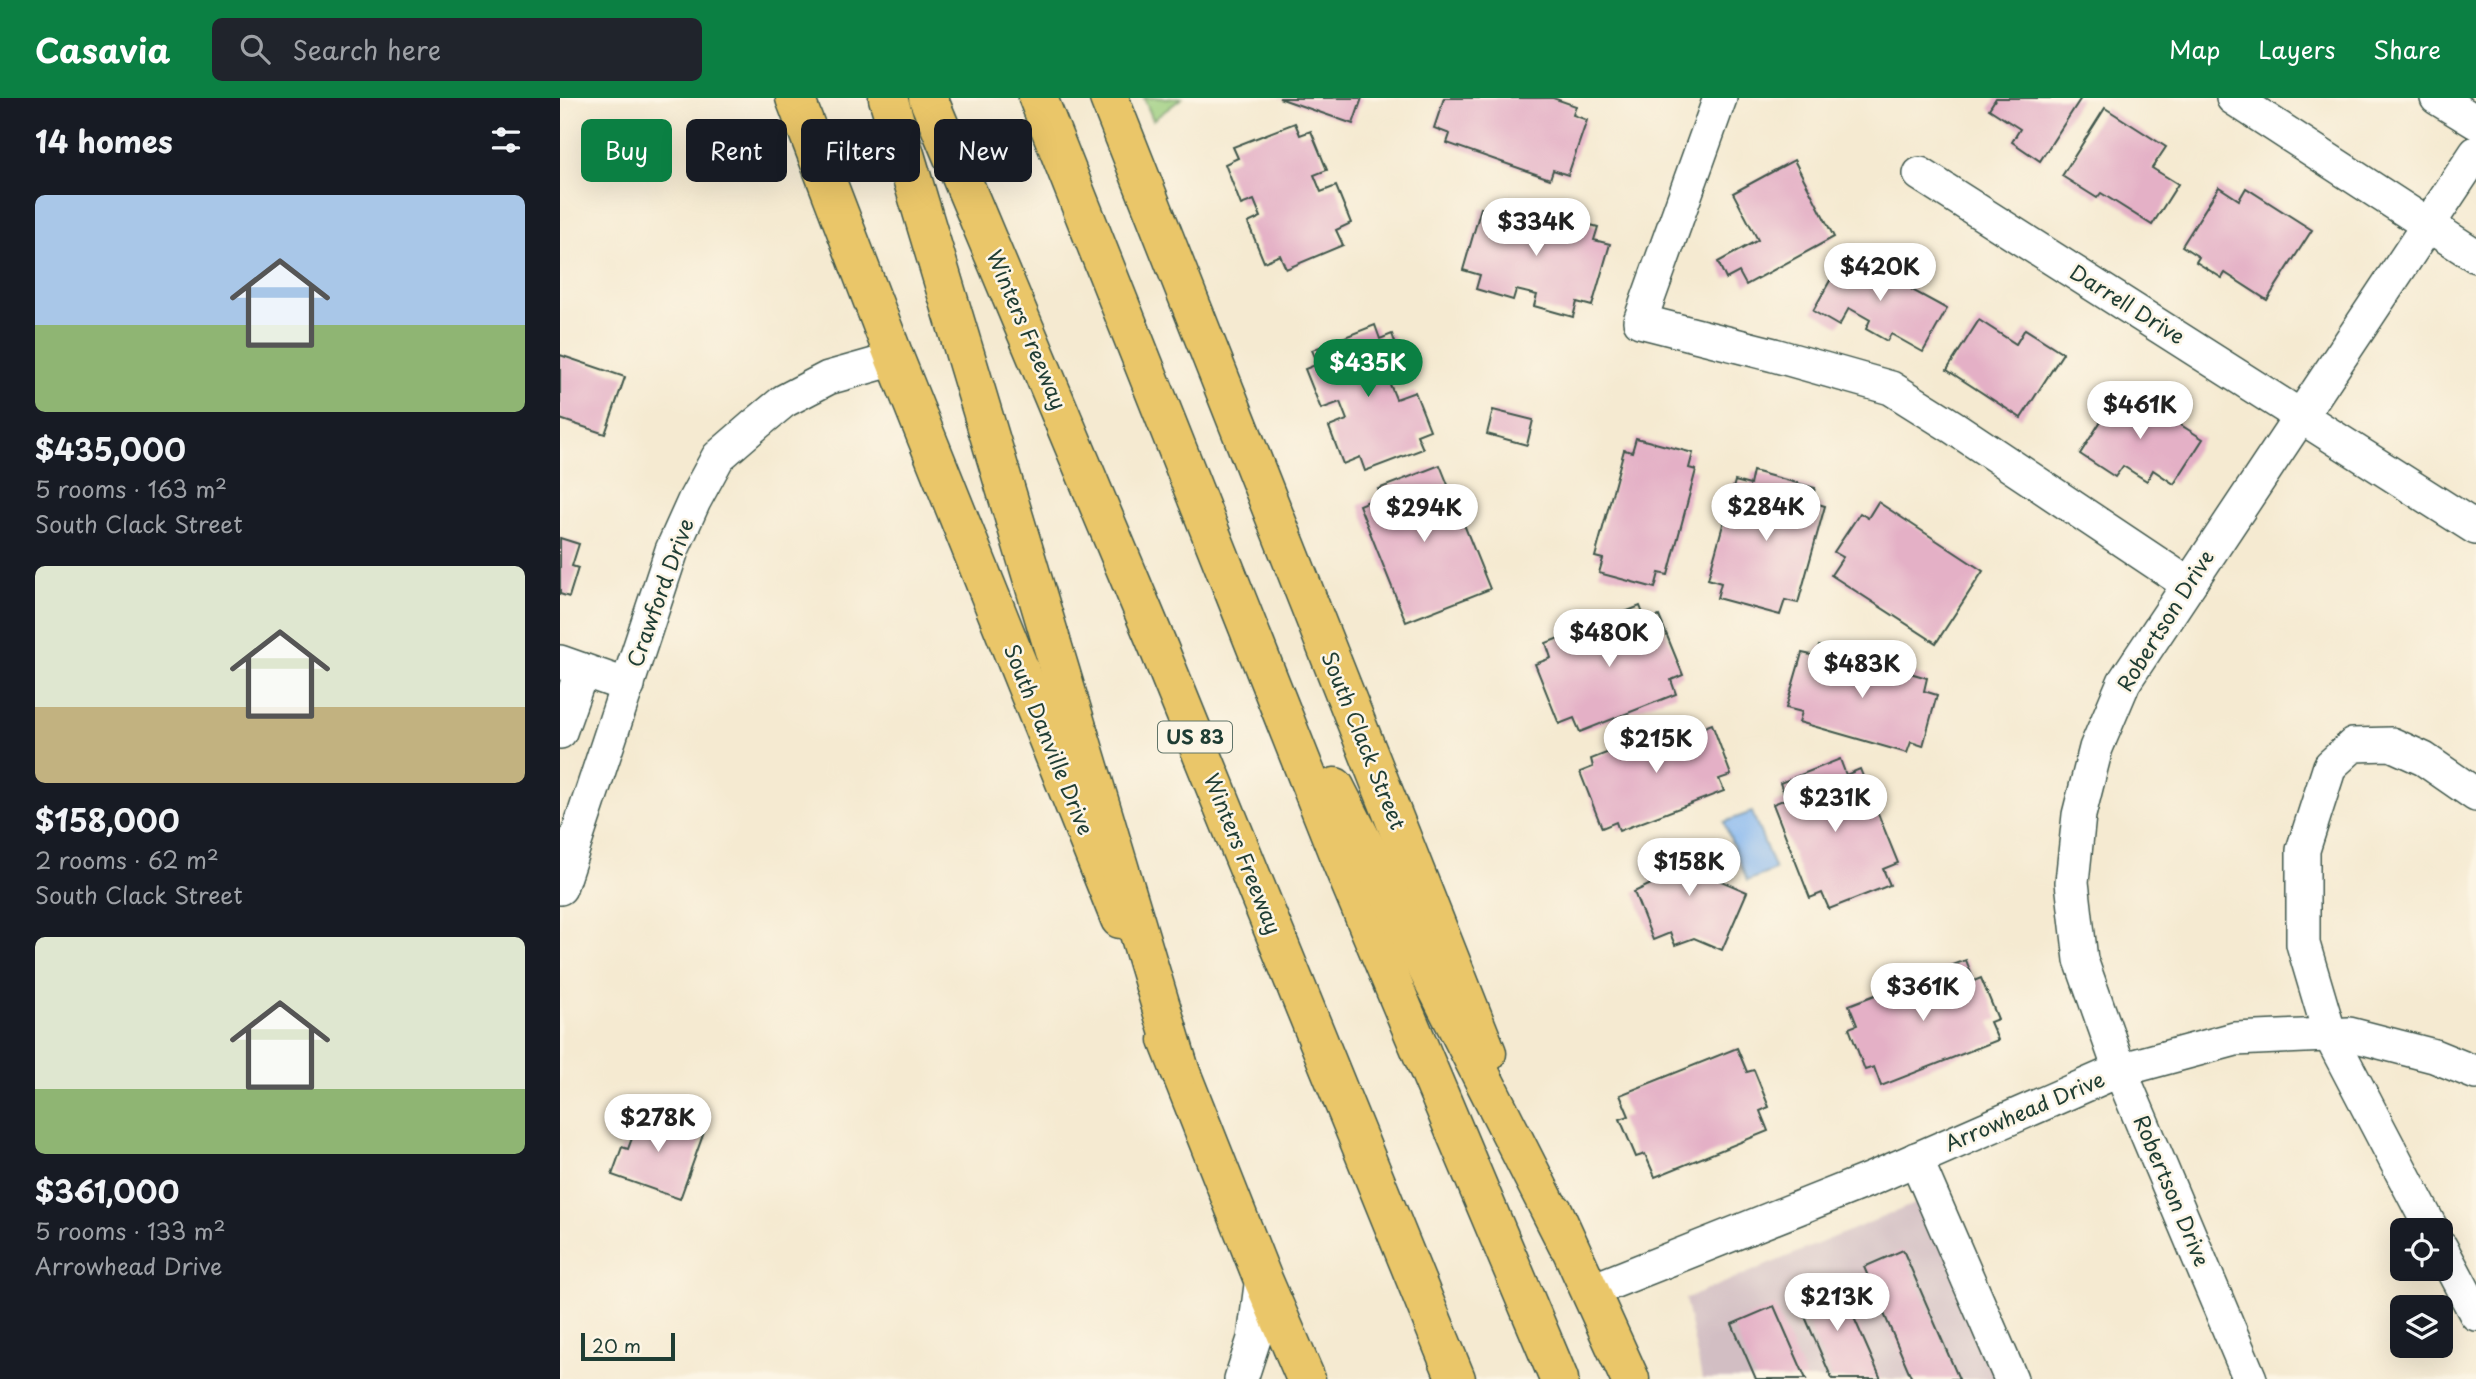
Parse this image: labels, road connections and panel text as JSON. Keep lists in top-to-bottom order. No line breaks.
{"streets":{"main road":["Winters Freeway","US 83","South Danville Drive","South Clack Street"],"street":["Darrell Drive","Crawford Drive","Robertson Drive","Arrowhead Drive"]},"crossings":[["Darrell Drive","Robertson Drive"],["Crawford Drive","South Danville Drive"],["Robertson Drive","Arrowhead Drive"],["South Clack Street","Arrowhead Drive"]],"scale_bar":"20 m","page":{"header":"Casavia","search":"Search here","nav":["Map","Layers","Share"],"heading":"14 homes","chip":["Buy","Rent","Filters","New"],"list":[{"name":"$435,000","note":"5 rooms · 163 m² · South Clack Street"},{"name":"$158,000","note":"2 rooms · 62 m² · South Clack Street"},{"name":"$361,000","note":"5 rooms · 133 m² · Arrowhead Drive"}],"price":["$334K","$420K","$435K","$461K","$284K","$294K","$480K","$483K","$215K","$231K","$158K","$361K","$278K","$213K"],"scale":"20 m"}}
